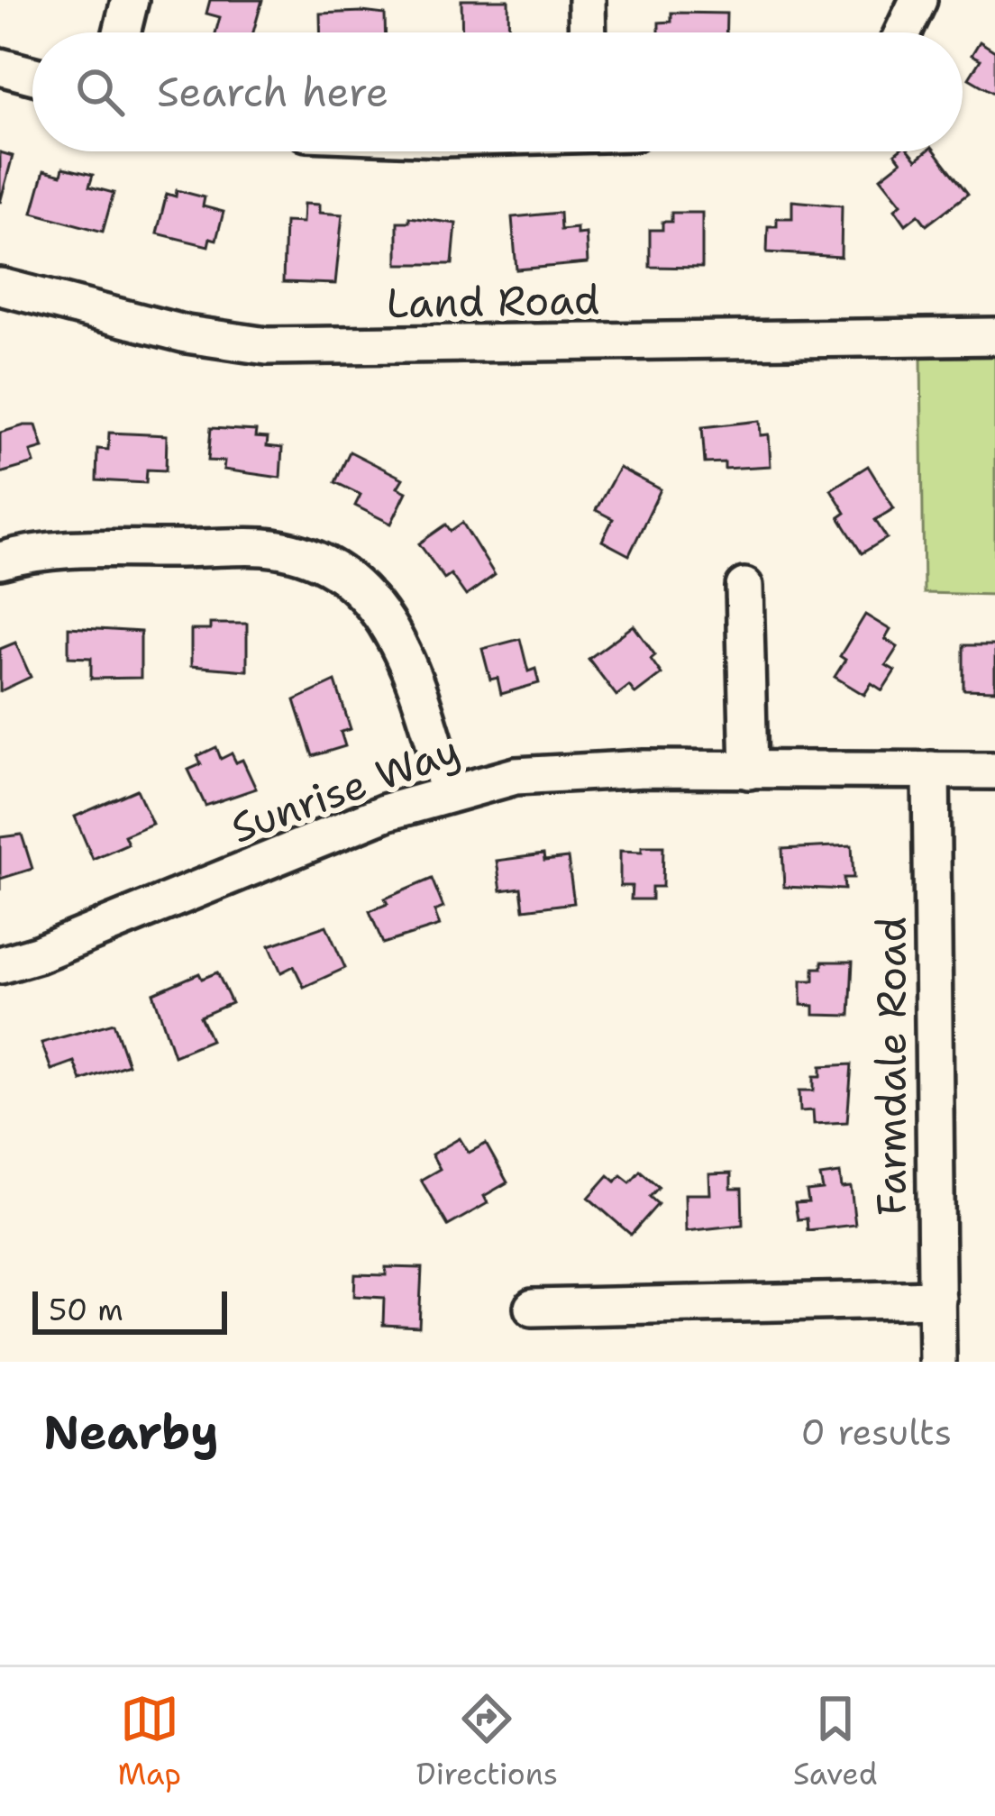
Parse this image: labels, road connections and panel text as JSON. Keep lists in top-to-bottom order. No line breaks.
{"streets":{"street":["Land Road","Sunrise Way","Farmdale Road"]},"crossings":[["Sunrise Way","Farmdale Road"]],"scale_bar":"50 m","page":{"search":"Search here","scale":"50 m","heading":["Nearby","0 results"],"nav":["Map","Directions","Saved"]}}
